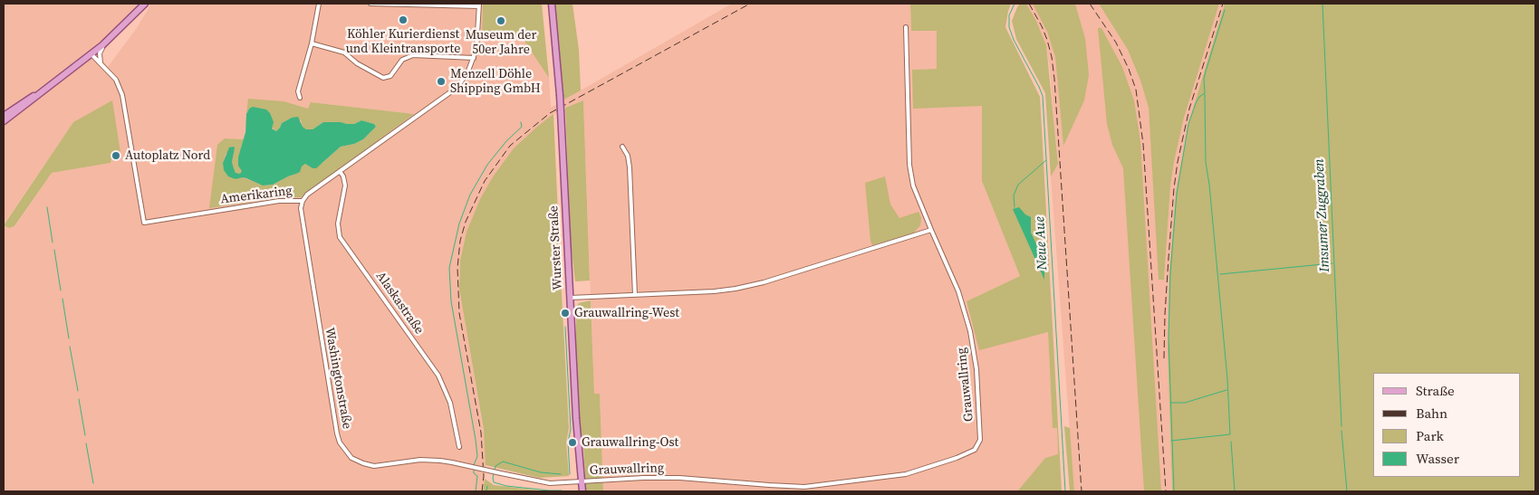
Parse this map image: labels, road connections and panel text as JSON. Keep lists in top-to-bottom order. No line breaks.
{"streets":{"main road":["Wurster Straße"],"street":["Amerikaring","Alaskastraße","Washingtonstraße","Grauwallring"]},"crossings":[["Amerikaring","Alaskastraße"],["Amerikaring","Washingtonstraße"],["Wurster Straße","Washingtonstraße"],["Wurster Straße","Grauwallring"],["Washingtonstraße","Grauwallring"]],"water":["Imsumer Zuggraben","Neue Aue"],"places":["Köhler Kurierdienst und Kleintransporte","Museum der 50er Jahre","Menzell Döhle Shipping GmbH","Autoplatz Nord","Grauwallring-West","Grauwallring-Ost"],"legend":["Straße","Bahn","Park","Wasser"]}
